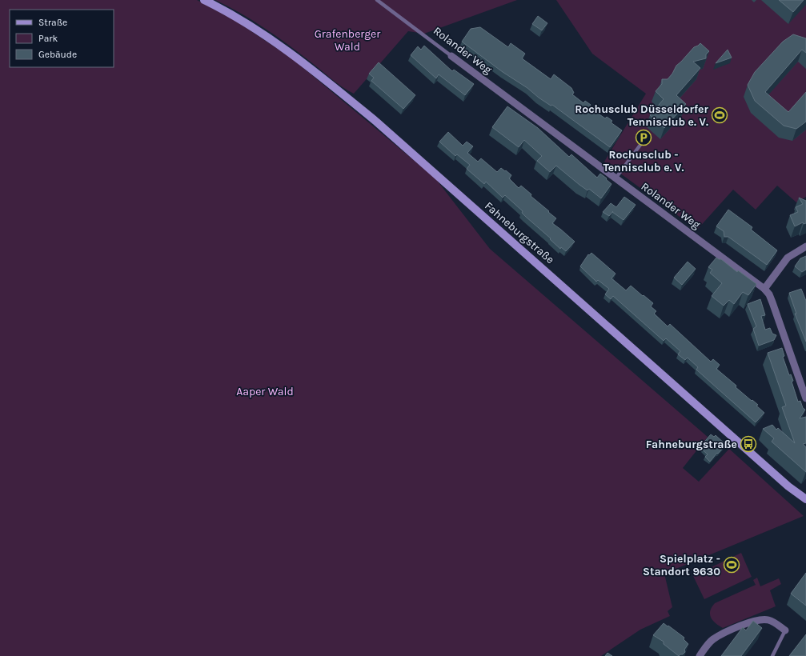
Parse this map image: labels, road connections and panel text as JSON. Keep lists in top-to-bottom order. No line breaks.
{"streets":{"street":["Rolander Weg","Fahneburgstraße"]},"parks":["Grafenberger Wald","Aaper Wald"],"places":{"sports":["Rochusclub Düsseldorfer Tennisclub e. V.","Spielplatz - Standort 9630"],"parking":["Rochusclub - Tennisclub e. V."],"bus stop":["Fahneburgstraße"]},"legend":["Straße","Park","Gebäude"]}
